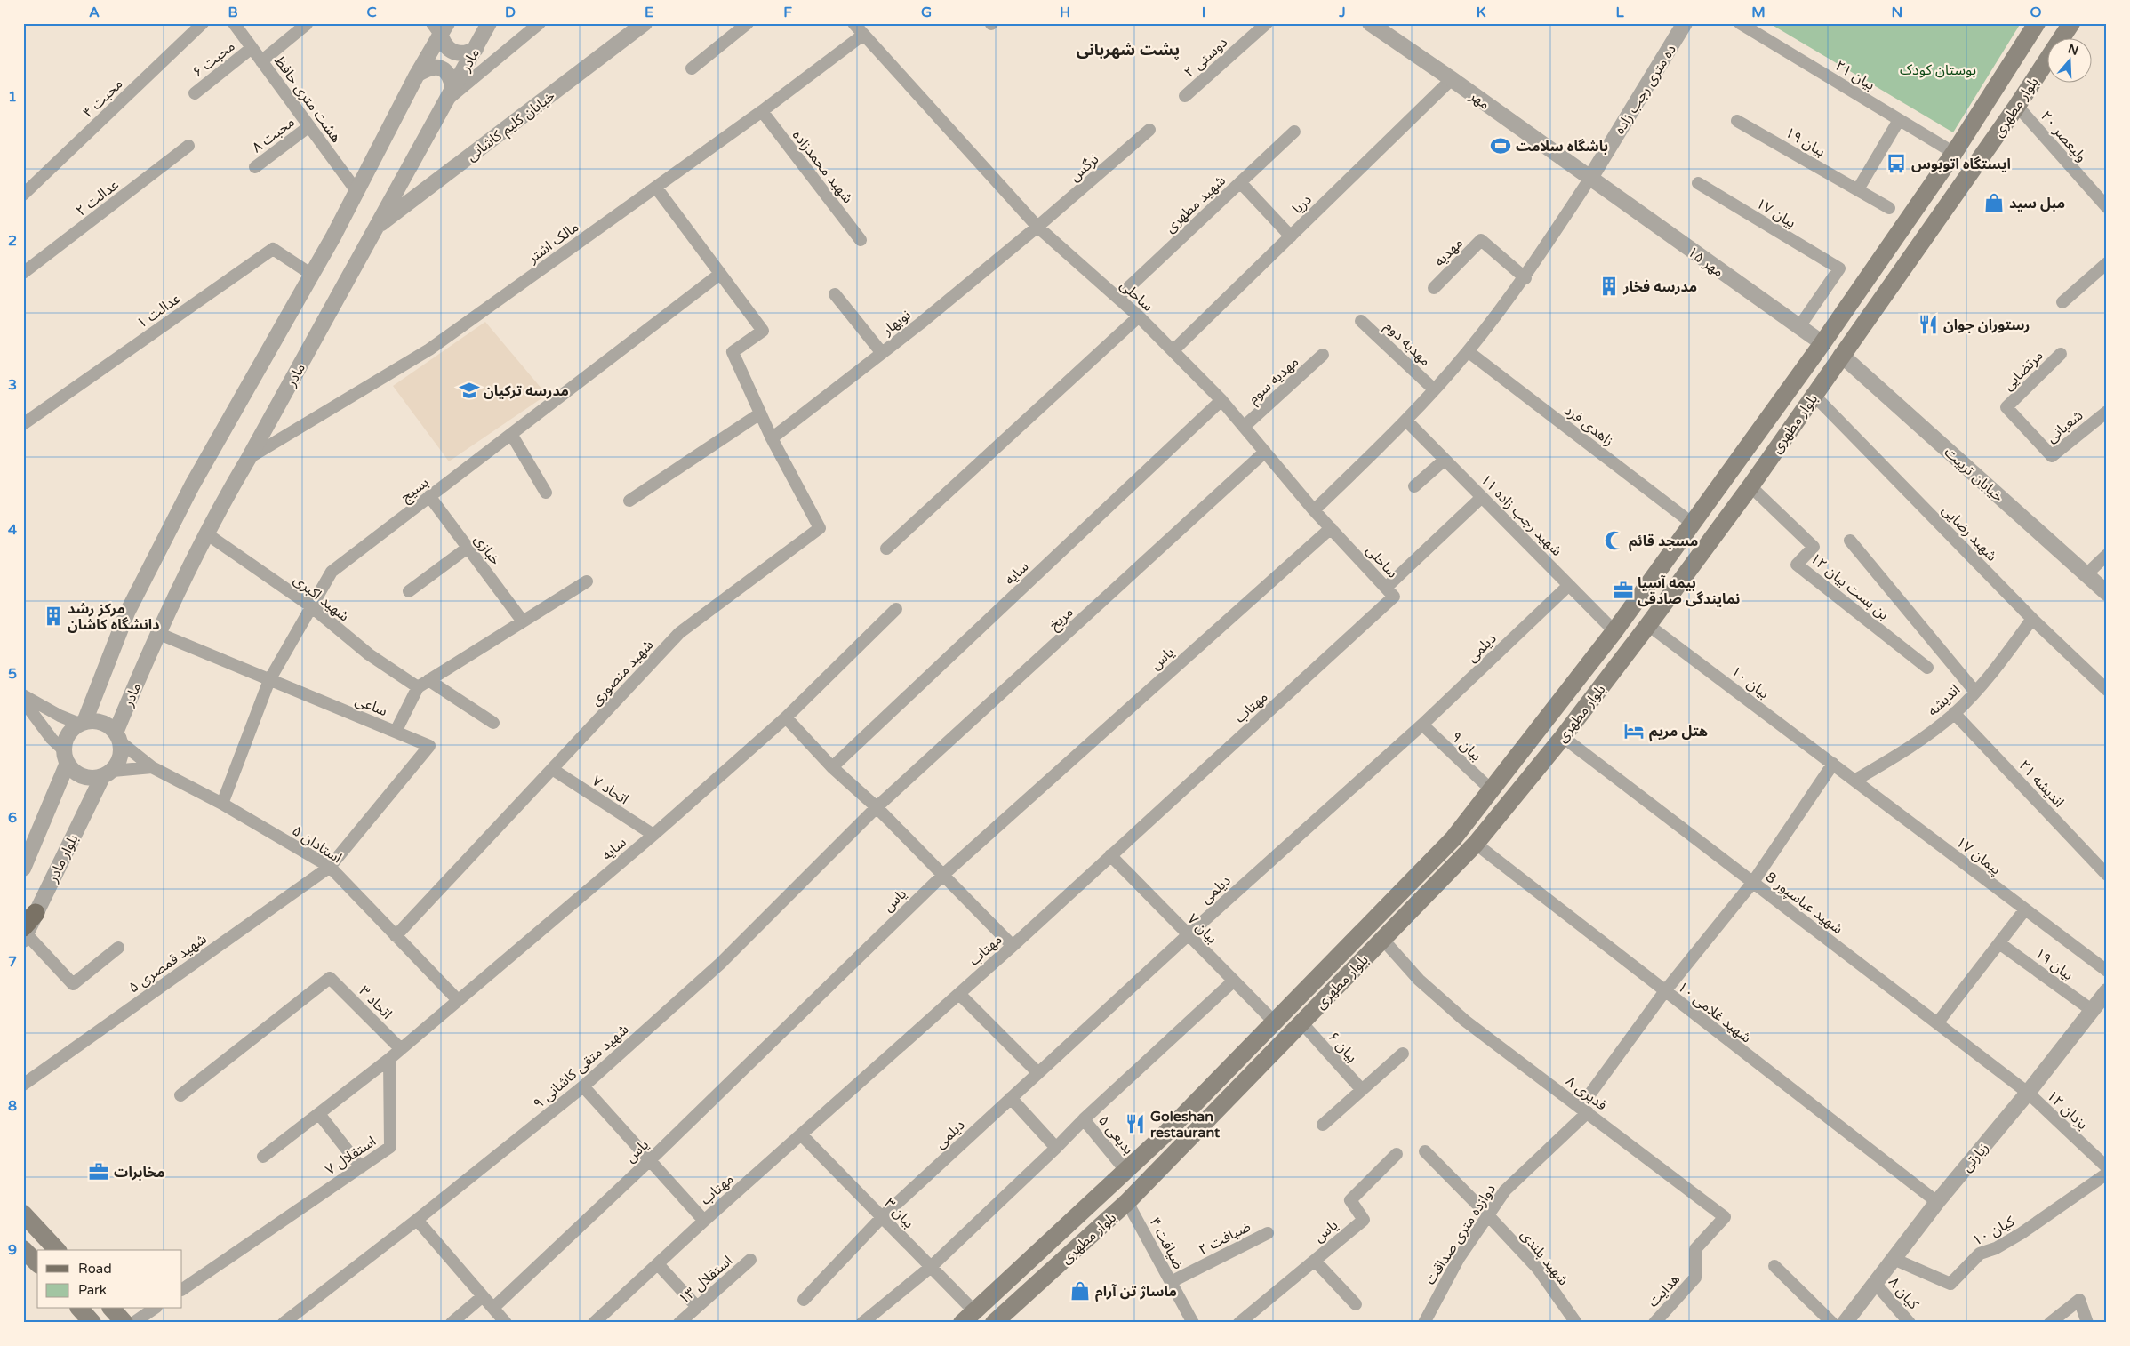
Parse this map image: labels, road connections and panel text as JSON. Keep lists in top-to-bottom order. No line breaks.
{"streets":{"main road":["بلوار مطهری"],"street":["دوستی ۲","محبت ۶","مادر","بیان ۲۱","ده متری رجب زاده","محبت ۴","هشت متری حافظ","مهر","خیابان کلیم کاشانی","محبت ۸","ولیعصر ۲۰","بیان ۱۹","شهید محمدزاده","نرگس","عدالت ۲","شهید مطهری","دریا","بیان ۱۷","مالک اشتر","مهدیه","مهر ۱۵","ساحلی","عدالت ۱","نوبهار","مهدیه دوم","مرتضایی","مهدیه سوم","زاهدی فرد","شعبانی","خیابان تربیت","بسیج","شهید رجب زاده ۱۱","شهید رضایی","خبازی","سایه","بن بست بیان ۱۲","شهید اکبری","مریخ","دیلمی","یاس","شهید منصوری","بیان ۱۰","اندیشه","ساعی","مهتاب","بیان ۹","اندیشه ۲۱","اتحاد ۷","استادان ۵","پیمان ۱۷","بلوار مادر","شهید عباسپور 8","بیان ۷","شهید قمصری ۵","اتحاد ۳","شهید غلامی ۱۰","بیان ۶","شهید متقی کاشانی ۹","قدیری ۸","یزدان ۱۲","بدیعی ۵","استقلال ۷","زیارتی","بیان ۳","کیان ۱۰","دوازده متری صداقت","ضیافت ۲","ضیافت ۴","شهید بلندی","استقلال ۱۳","هدایت","کیان ۸"]},"crossings":[["محبت ۶","هشت متری حافظ"],["مادر","خیابان کلیم کاشانی"],["مادر","مالک اشتر"],["مادر","شهید اکبری"],["مادر","ساعی"],["مادر","استادان ۵"],["مادر","بلوار مادر"],["بیان ۲۱","بلوار مطهری"],["ده متری رجب زاده","مهر"],["ده متری رجب زاده","مهر ۱۵"],["هشت متری حافظ","محبت ۸"],["مهر","دریا"],["مهر","مهر ۱۵"],["بلوار مطهری","ولیعصر ۲۰"],["بلوار مطهری","مهر ۱۵"],["بلوار مطهری","زاهدی فرد"],["بلوار مطهری","خیابان تربیت"],["بلوار مطهری","شهید رجب زاده ۱۱"],["بلوار مطهری","شهید رضایی"],["بلوار مطهری","بن بست بیان ۱۲"],["بلوار مطهری","بیان ۱۰"],["بلوار مطهری","بیان ۹"],["بلوار مطهری","شهید عباسپور 8"],["بلوار مطهری","بیان ۷"],["بلوار مطهری","شهید غلامی ۱۰"],["بلوار مطهری","بیان ۶"],["بلوار مطهری","قدیری ۸"],["بلوار مطهری","بدیعی ۵"],["بلوار مطهری","بیان ۳"],["بلوار مطهری","ضیافت ۴"],["بیان ۱۹","زیارتی"],["شهید محمدزاده","مالک اشتر"],["نرگس","ساحلی"],["نرگس","نوبهار"],["شهید مطهری","ساحلی"],["دریا","ساحلی"],["بیان ۱۷","مهر ۱۵"],["مالک اشتر","ساحلی"],["ساحلی","نوبهار"],["ساحلی","مهدیه سوم"],["ساحلی","سایه"],["ساحلی","مریخ"],["ساحلی","یاس"],["ساحلی","مهتاب"],["نوبهار","شهید منصوری"],["مرتضایی","شعبانی"],["بسیج","خبازی"],["بسیج","شهید اکبری"],["بسیج","ساعی"],["بسیج","استادان ۵"],["شهید رجب زاده ۱۱","دیلمی"],["شهید رجب زاده ۱۱","مهتاب"],["شهید رضایی","اندیشه"],["سایه","اتحاد ۷"],["سایه","استادان ۵"],["مریخ","شهید متقی کاشانی ۹"],["دیلمی","بیان ۹"],["دیلمی","بیان ۷"],["دیلمی","بیان ۳"],["شهید منصوری","اتحاد ۷"],["شهید منصوری","استادان ۵"],["بیان ۱۰","پیمان ۱۷"],["بیان ۱۰","دوازده متری صداقت"],["اندیشه","اندیشه ۲۱"],["اندیشه","پیمان ۱۷"],["ساعی","استادان ۵"],["ساعی","شهید قمصری ۵"],["مهتاب","بیان ۷"],["مهتاب","بیان ۳"],["استادان ۵","بلوار مادر"],["استادان ۵","شهید قمصری ۵"],["پیمان ۱۷","دوازده متری صداقت"],["شهید عباسپور 8","یزدان ۱۲"],["شهید عباسپور 8","زیارتی"],["شهید عباسپور 8","دوازده متری صداقت"],["شهید غلامی ۱۰","زیارتی"],["شهید غلامی ۱۰","دوازده متری صداقت"],["قدیری ۸","دوازده متری صداقت"],["قدیری ۸","هدایت"],["یزدان ۱۲","زیارتی"],["زیارتی","کیان ۱۰"],["زیارتی","کیان ۸"],["دوازده متری صداقت","شهید بلندی"],["ضیافت ۲","ضیافت ۴"]],"districts":["پشت شهربانی"],"parks":["بوستان کودک"],"places":{"sports":["باشگاه سلامت"],"bus stop":["ایستگاه اتوبوس"],"shop":["مبل سید","ماساژ تن آرام"],"building":["مدرسه فخار","مرکز رشد دانشگاه کاشان"],"restaurant":["رستوران جوان","Goleshan restaurant"],"school or university":["مدرسه ترکیان"],"mosque":["مسجد قائم"],"office":["بیمه آسیا نمایندگی صادقی","مخابرات"],"hotel":["هتل مریم"]},"legend":["Road","Park"],"north":"top","grid":{"columns":["A","B","C","D","E","F","G","H","I","J","K","L","M","N","O"],"rows":["1","2","3","4","5","6","7","8","9"]}}
